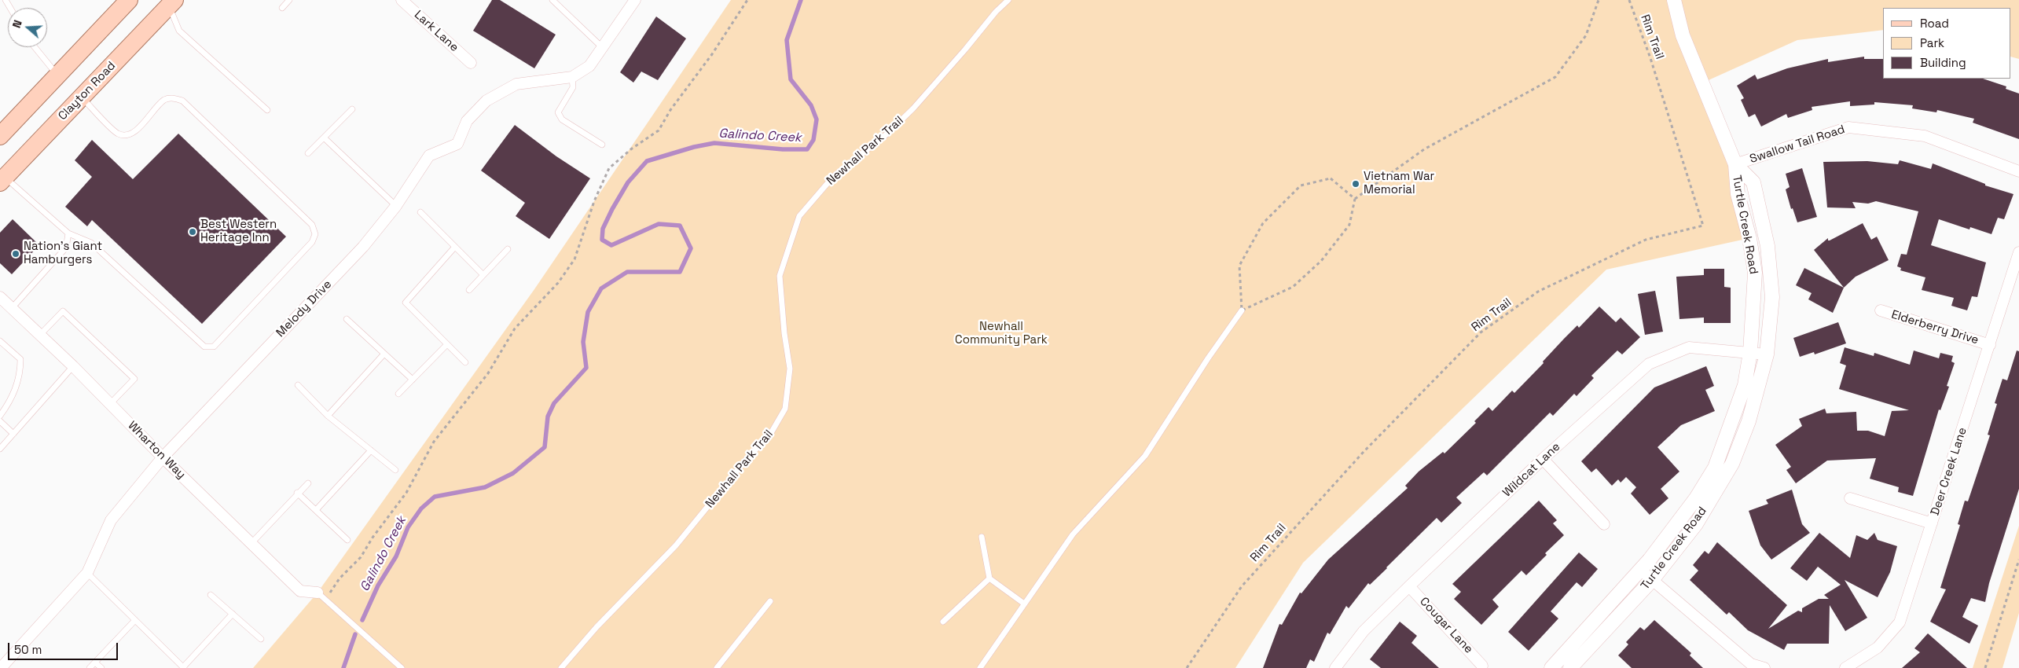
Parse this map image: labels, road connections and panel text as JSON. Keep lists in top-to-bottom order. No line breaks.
{"streets":{"main road":["Clayton Road"],"street":["Lark Lane","Swallow Tail Road","Turtle Creek Road","Melody Drive","Elderberry Drive","Wharton Way","Wildcat Lane","Deer Creek Lane","Cougar Lane"],"lane":["Newhall Park Trail"],"path":["Rim Trail"]},"crossings":[["Swallow Tail Road","Turtle Creek Road"],["Turtle Creek Road","Wildcat Lane"],["Melody Drive","Wharton Way"],["Elderberry Drive","Deer Creek Lane"],["Wildcat Lane","Cougar Lane"]],"water":["Galindo Creek"],"parks":["Newhall Community Park"],"places":["Vietnam War Memorial","Best Western Heritage Inn","Nation's Giant Hamburgers"],"legend":["Road","Park","Building"],"scale_bar":"50 m","north":"left"}
